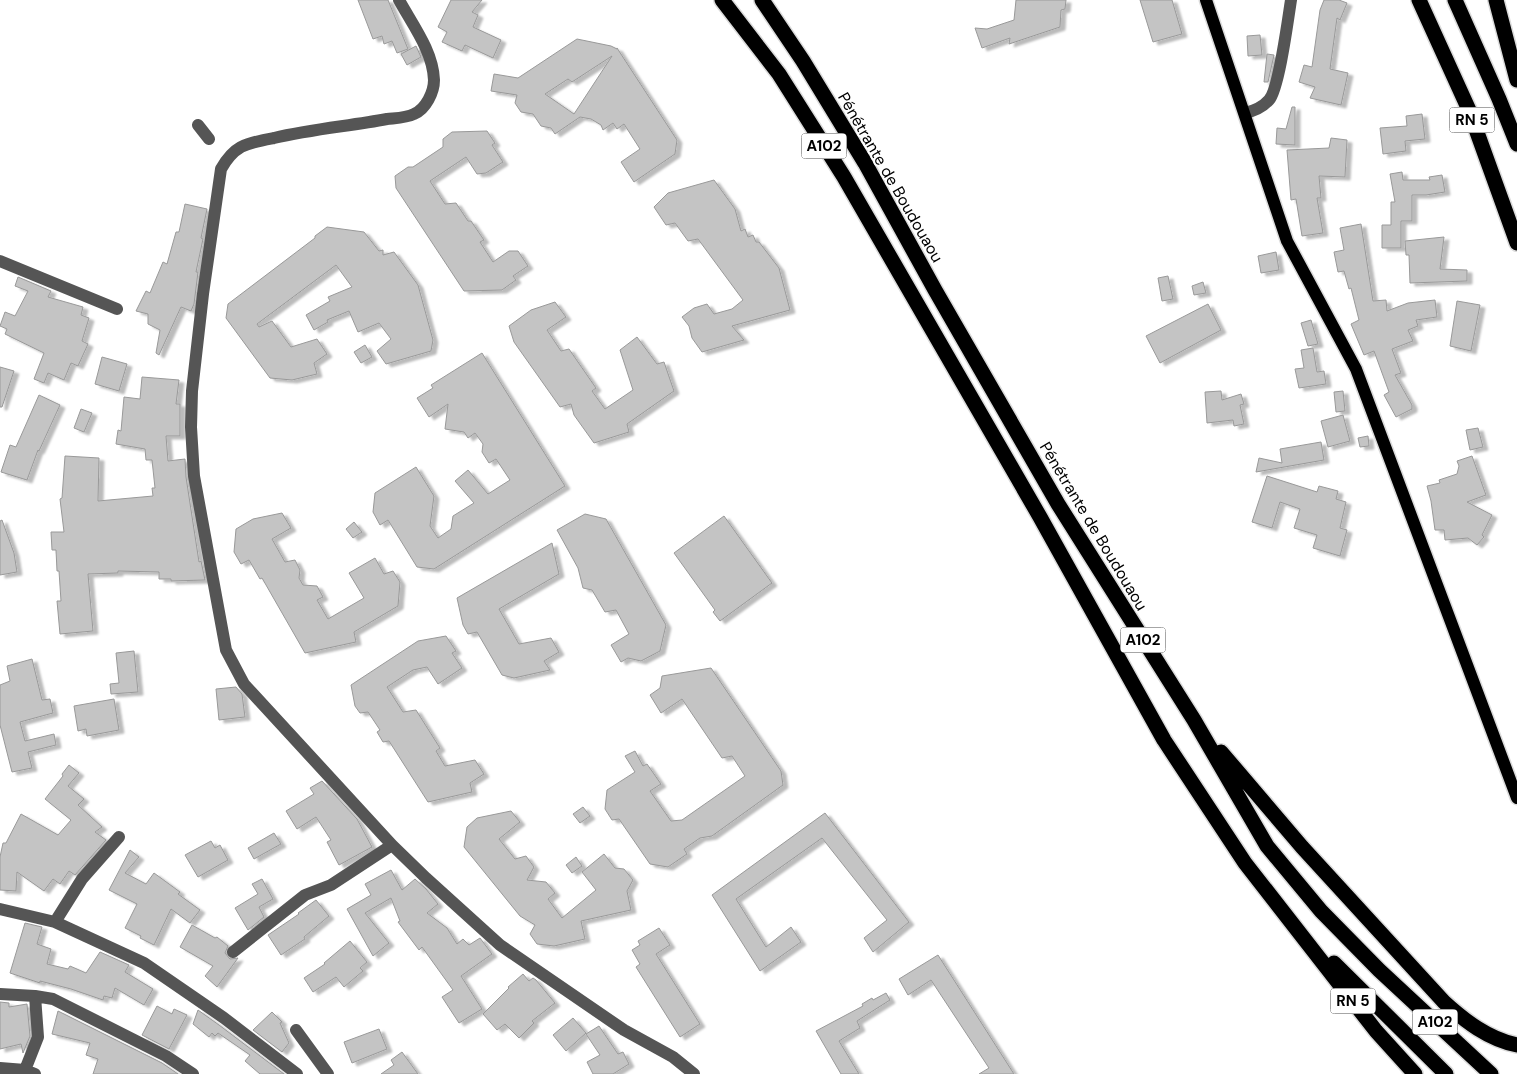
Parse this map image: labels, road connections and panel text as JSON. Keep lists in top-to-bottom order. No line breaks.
{"streets":{"highway":["RN 5","A102","Pénétrante de Boudouaou"]},"crossings":[["RN 5","A102"]]}
